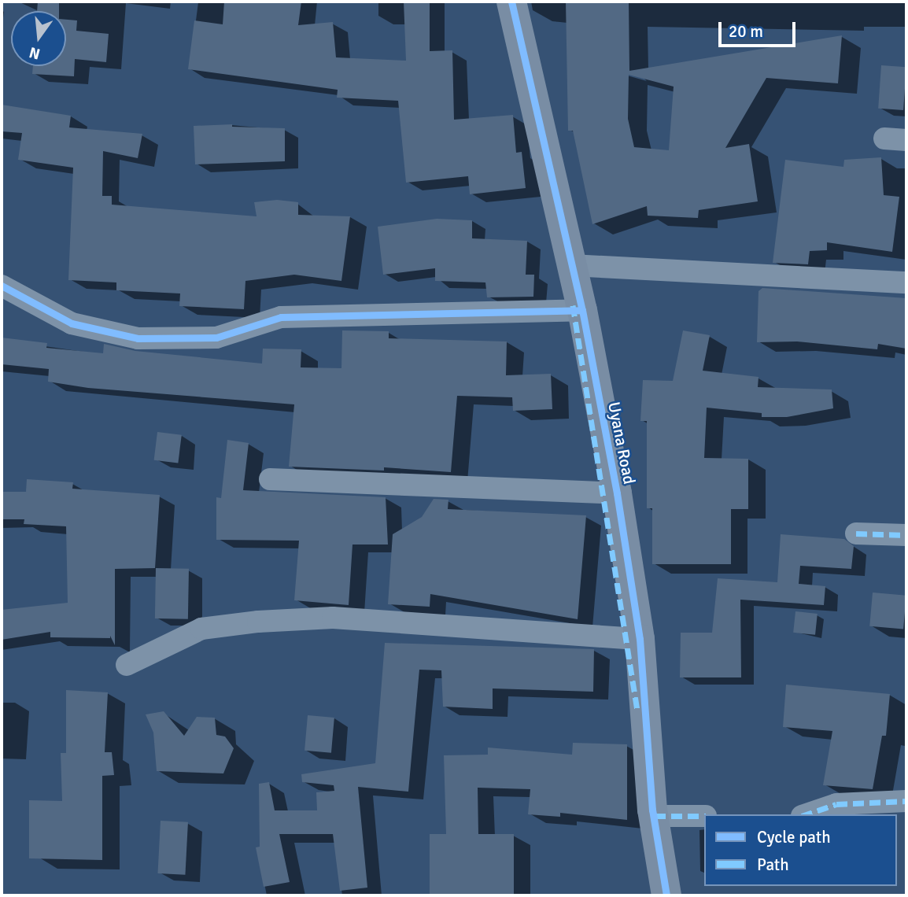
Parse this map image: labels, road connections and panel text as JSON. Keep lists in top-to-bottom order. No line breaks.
{"streets":{"street":["Uyana Road"]},"legend":["Cycle path","Path"],"scale_bar":"20 m","north":"bottom"}
